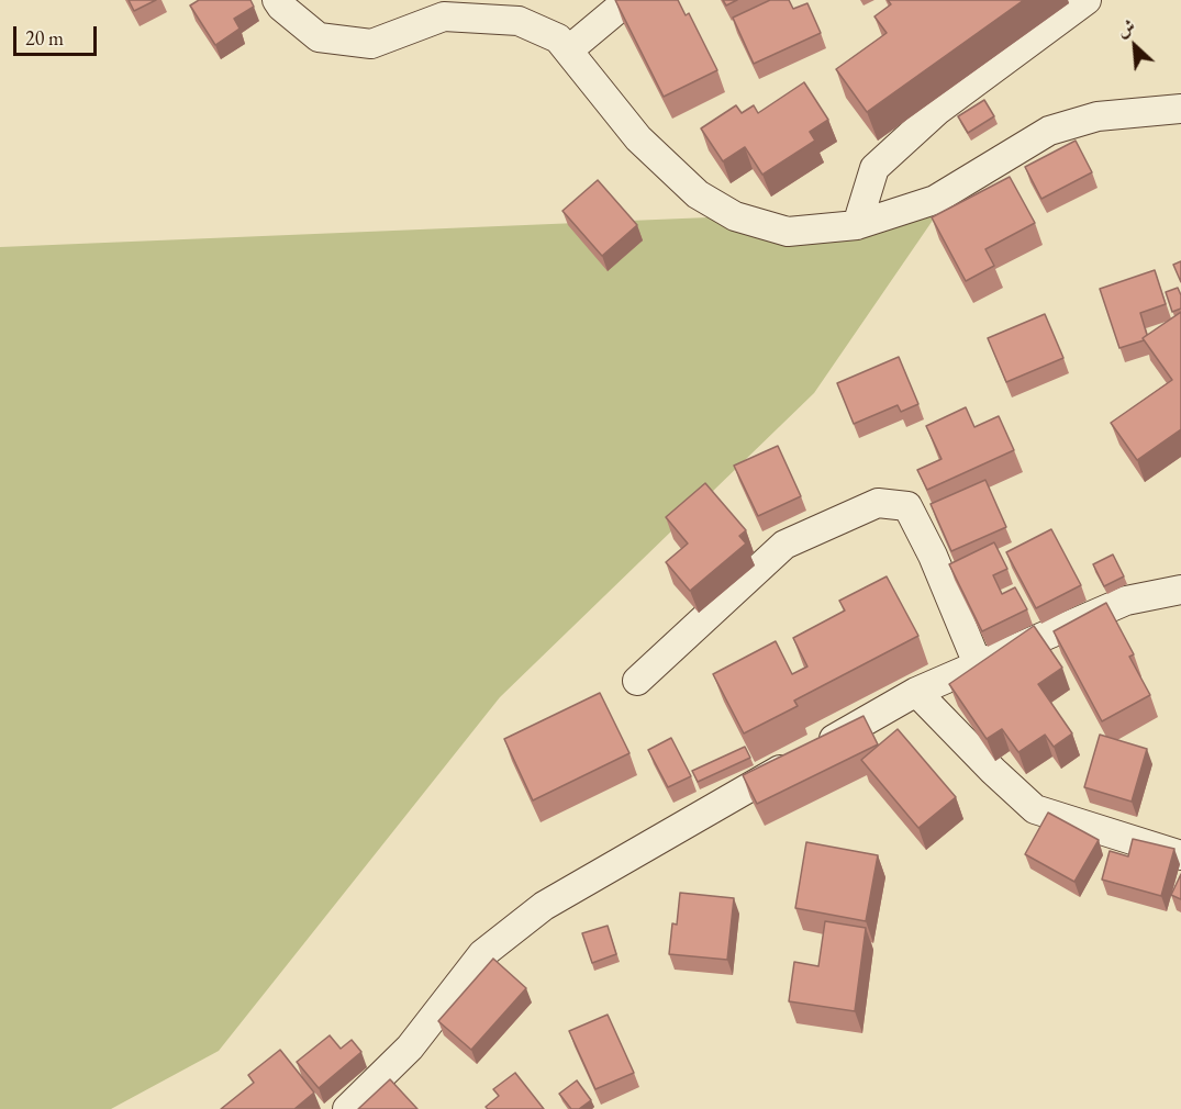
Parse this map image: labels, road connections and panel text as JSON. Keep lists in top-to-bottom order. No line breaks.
{"scale_bar":"20 m","north":"top left"}
